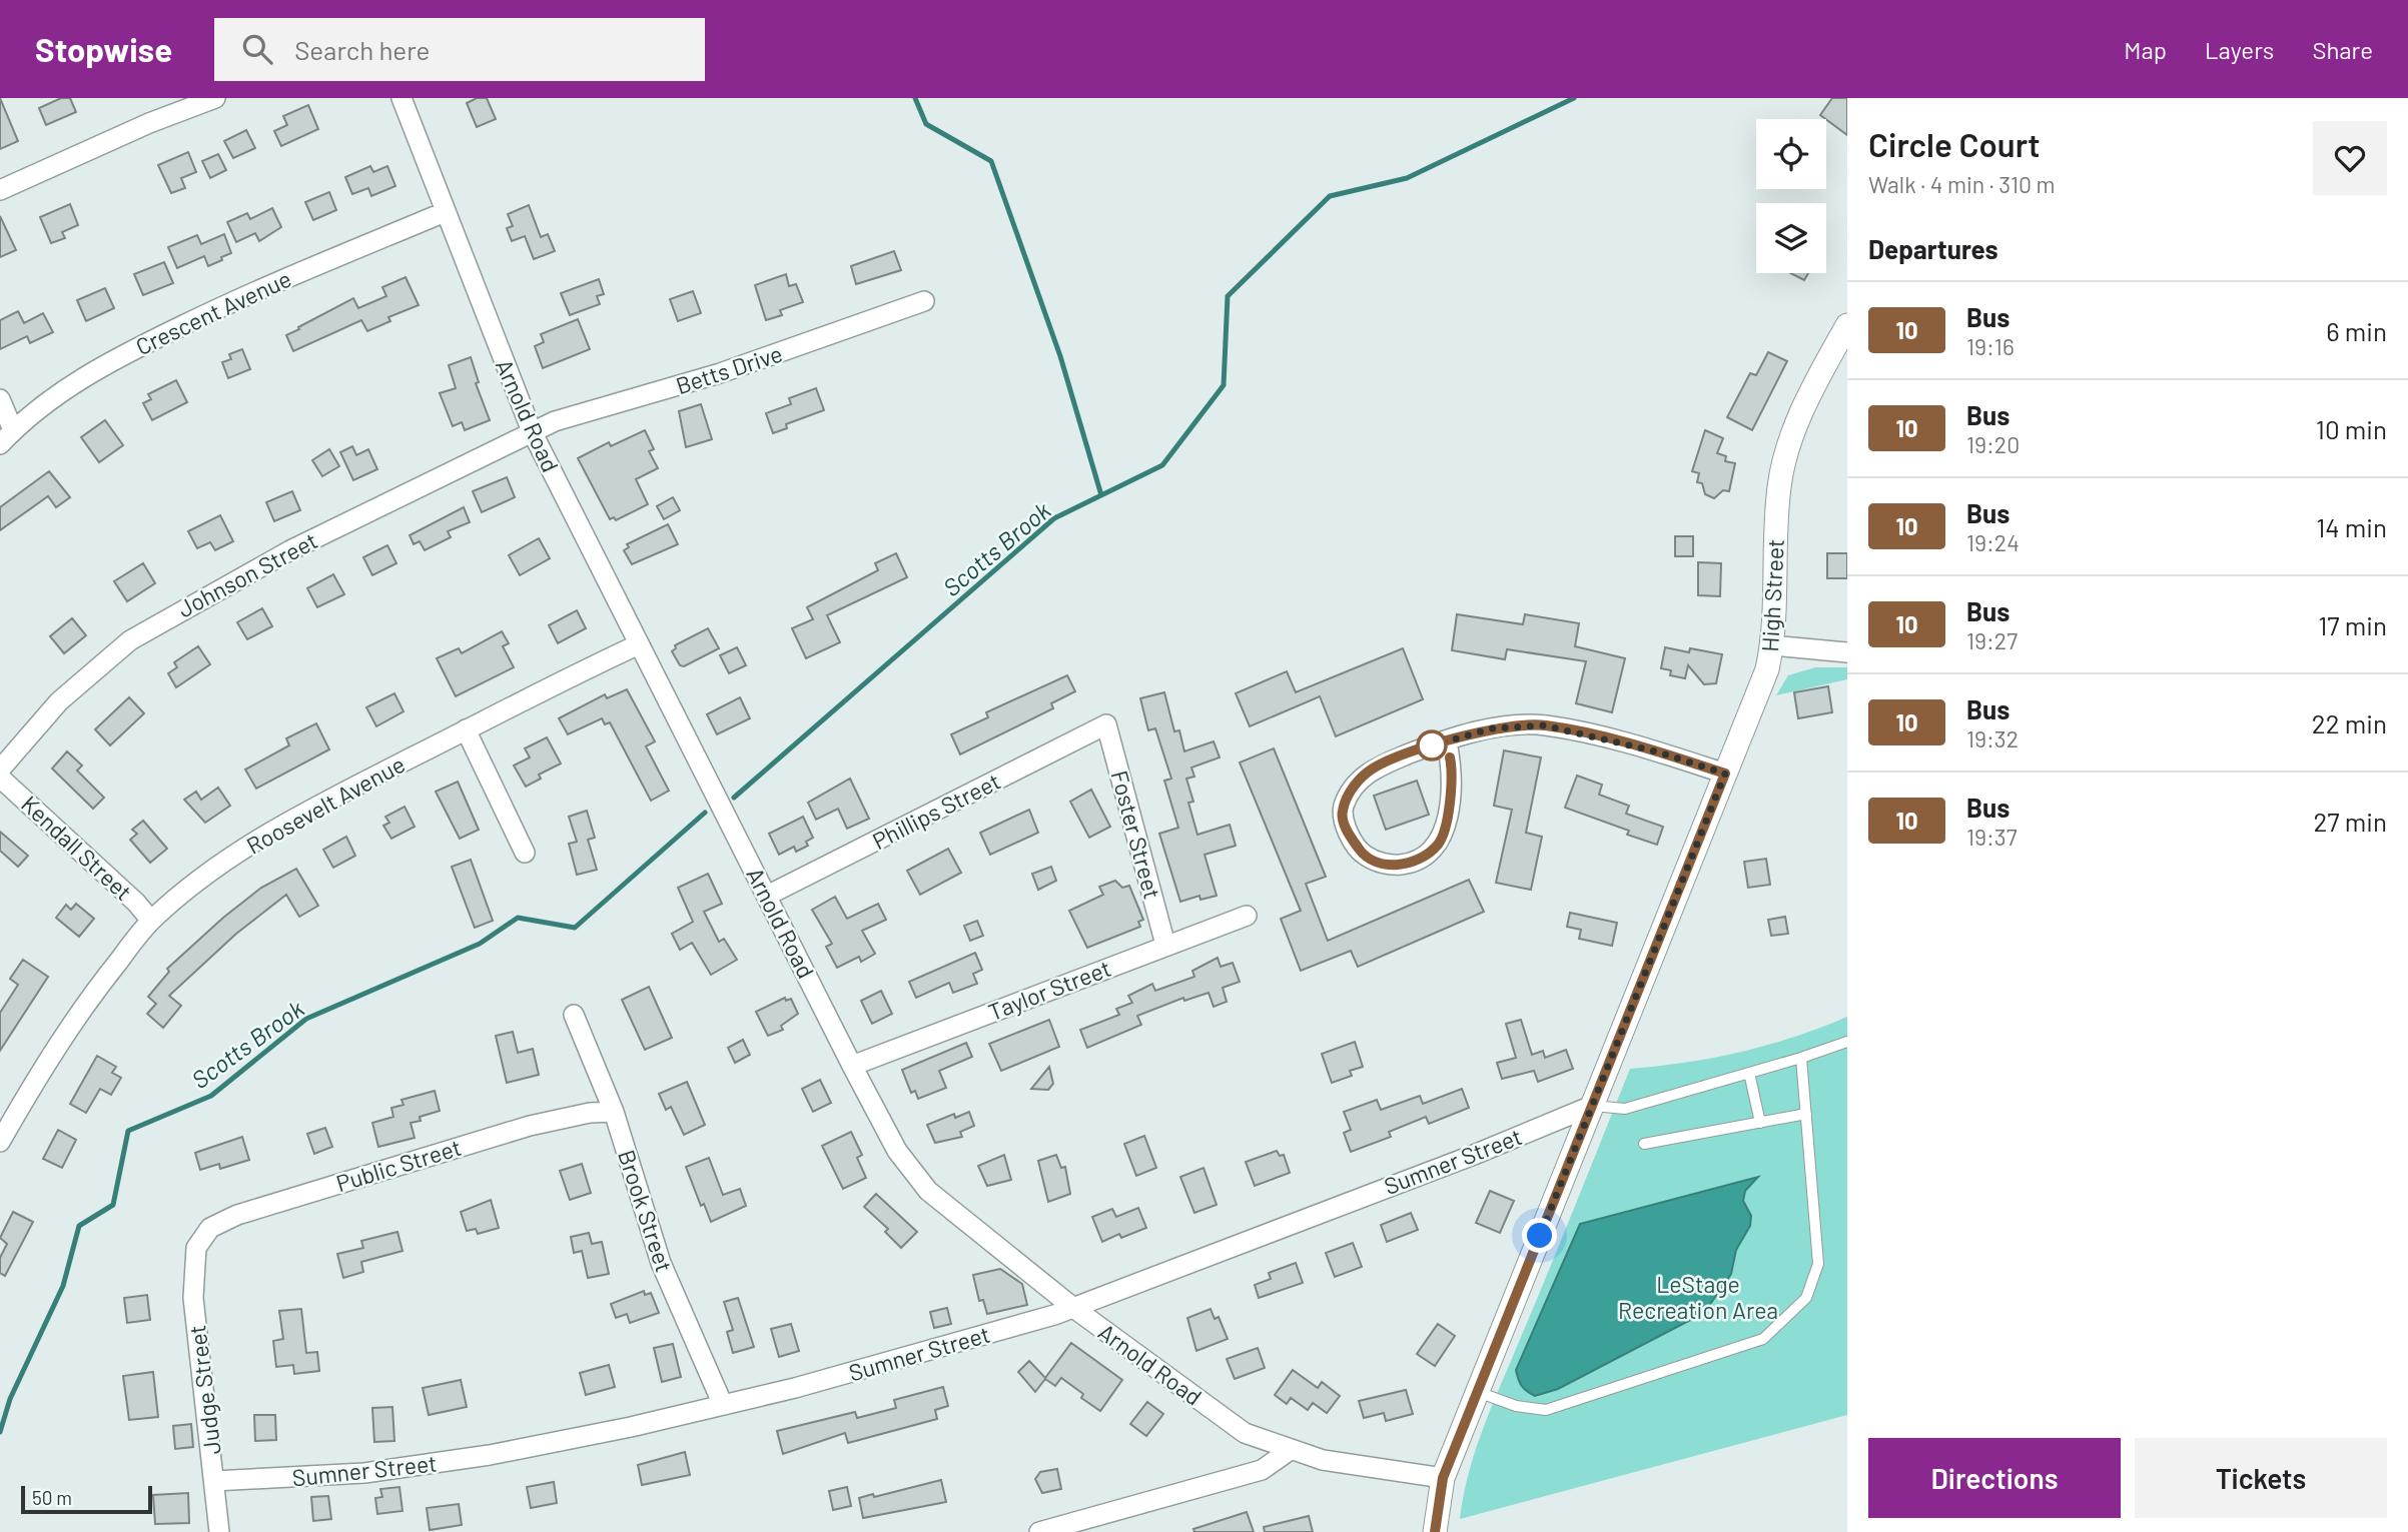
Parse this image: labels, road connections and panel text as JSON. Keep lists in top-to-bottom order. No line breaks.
{"streets":{"street":["Crescent Avenue","Betts Drive","Arnold Road","Johnson Street","High Street","Roosevelt Avenue","Phillips Street","Foster Street","Kendall Street","Taylor Street","Sumner Street","Public Street","Brook Street","Judge Street"]},"crossings":[["Crescent Avenue","Arnold Road"],["Betts Drive","Arnold Road"],["Betts Drive","Johnson Street"],["Arnold Road","Johnson Street"],["Arnold Road","High Street"],["Arnold Road","Roosevelt Avenue"],["Arnold Road","Phillips Street"],["Arnold Road","Taylor Street"],["Arnold Road","Sumner Street"],["High Street","Sumner Street"],["Roosevelt Avenue","Kendall Street"],["Phillips Street","Foster Street"],["Foster Street","Taylor Street"],["Sumner Street","Brook Street"],["Sumner Street","Judge Street"],["Public Street","Brook Street"],["Public Street","Judge Street"]],"water":["Scotts Brook"],"parks":["LeStage Recreation Area"],"lines":["bus line 10"],"scale_bar":"50 m","page":{"header":"Stopwise","search":"Search here","nav":["Map","Layers","Share"],"heading":[["Circle Court","Walk · 4 min · 310 m"],"Departures"],"list":[{"mark":"10","name":"Bus","note":"19:16","value":"6 min"},{"mark":"10","name":"Bus","note":"19:20","value":"10 min"},{"mark":"10","name":"Bus","note":"19:24","value":"14 min"},{"mark":"10","name":"Bus","note":"19:27","value":"17 min"},{"mark":"10","name":"Bus","note":"19:32","value":"22 min"},{"mark":"10","name":"Bus","note":"19:37","value":"27 min"}],"buttons":["Directions","Tickets"],"scale":"50 m"}}
